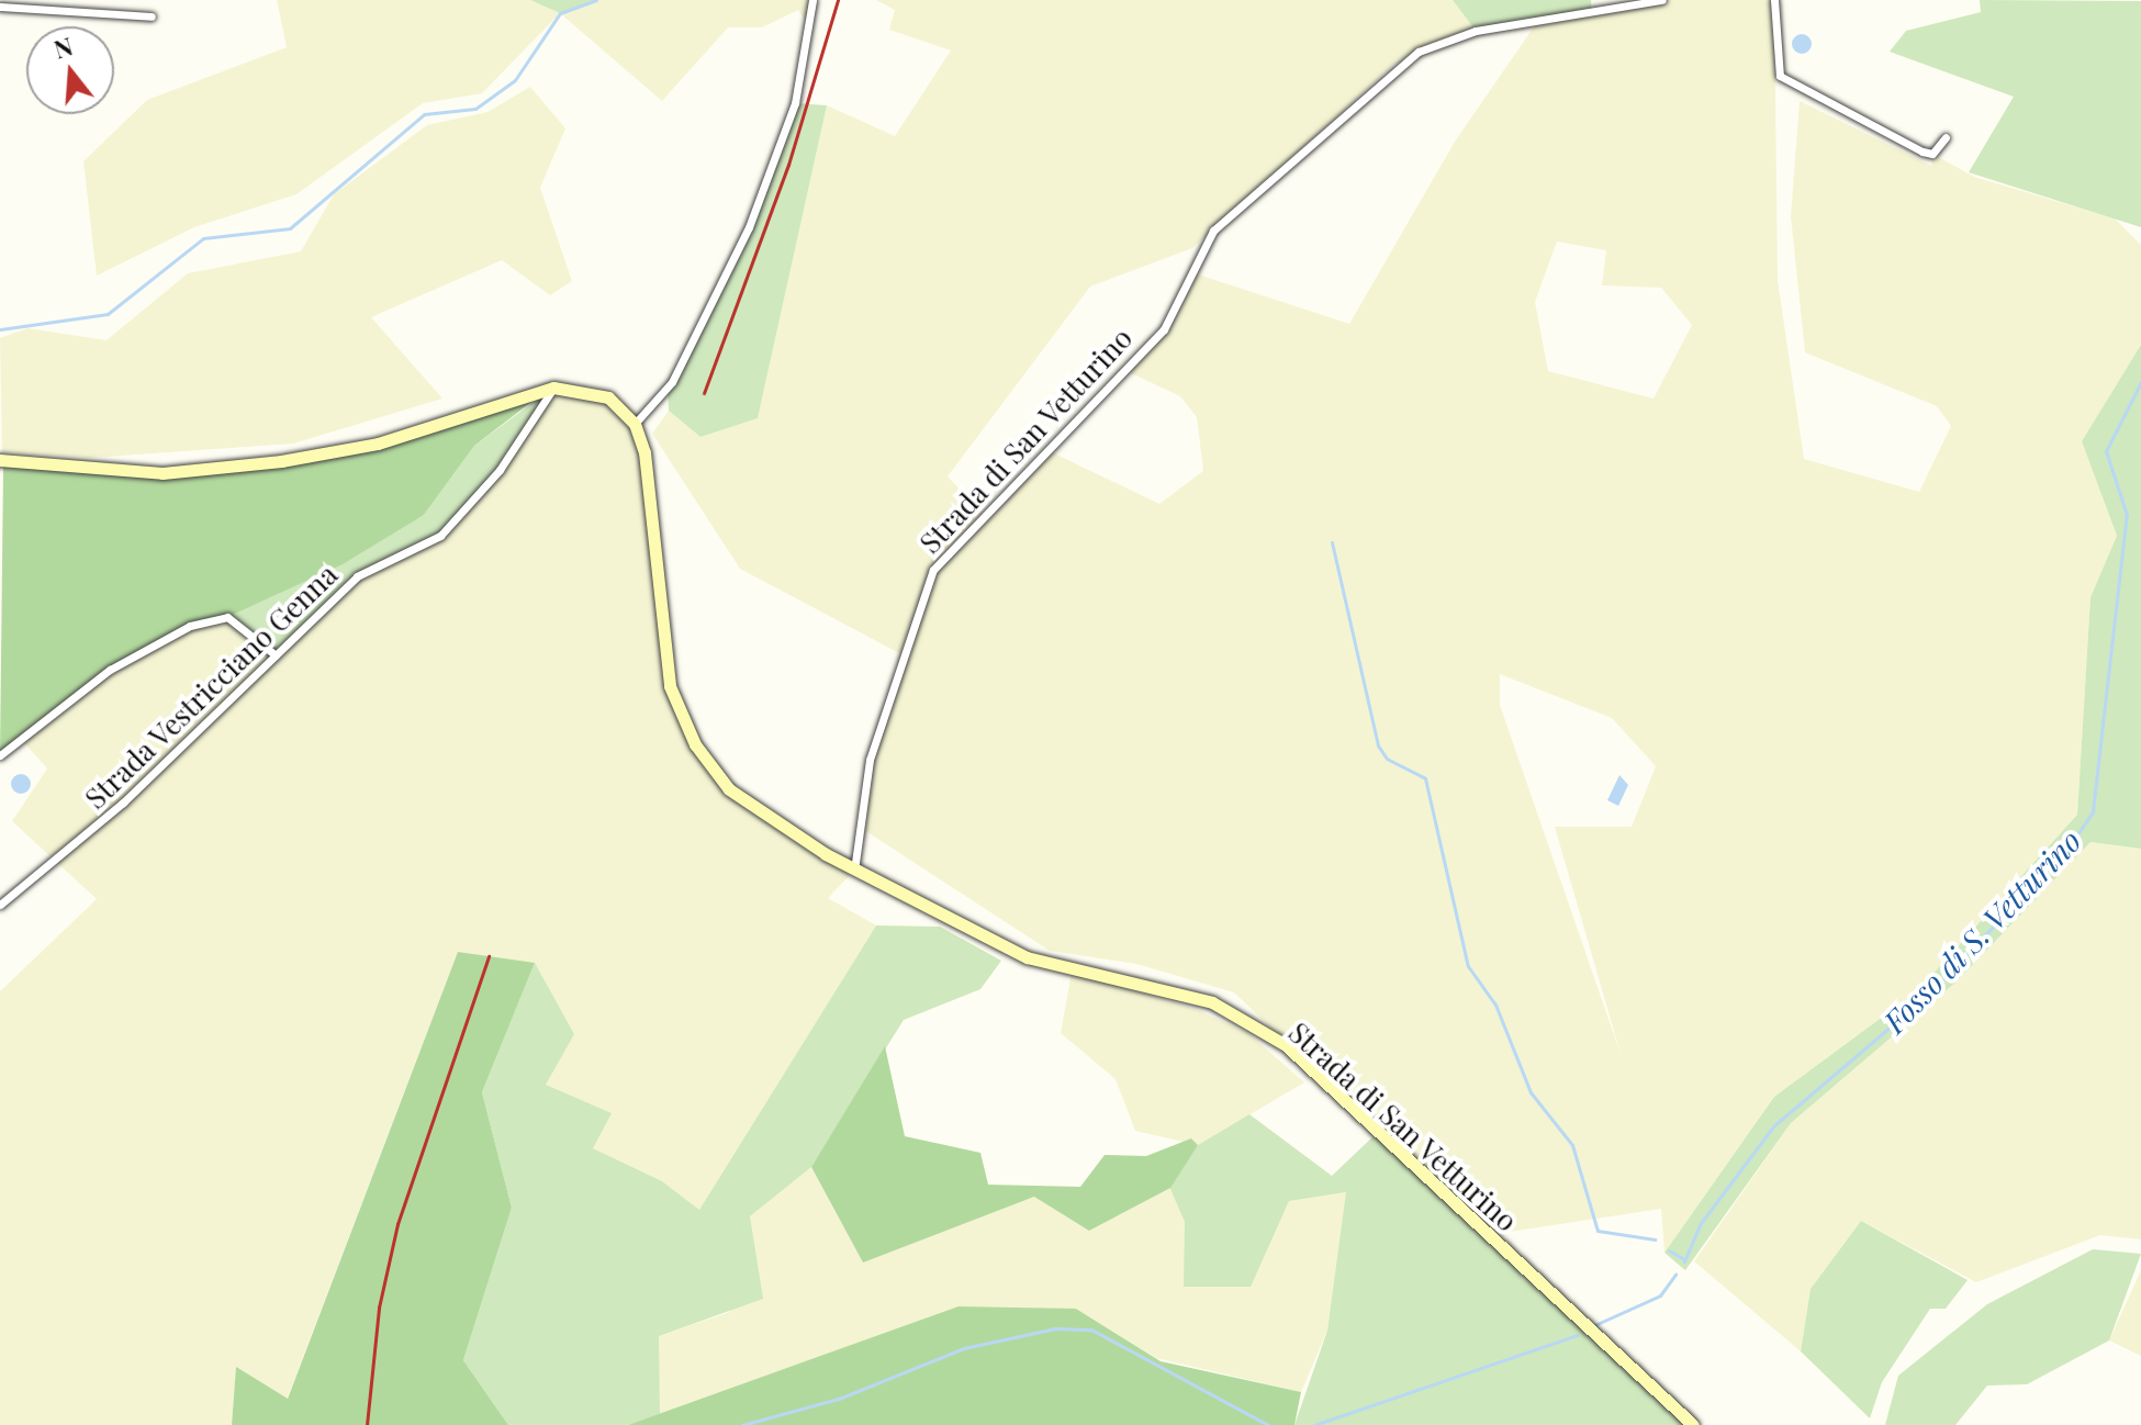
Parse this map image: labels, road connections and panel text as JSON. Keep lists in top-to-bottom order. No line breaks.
{"streets":{"street":["Strada di San Vetturino","Strada Vestricciano Genna"]},"water":["Fosso di S. Vetturino"],"north":"top"}
